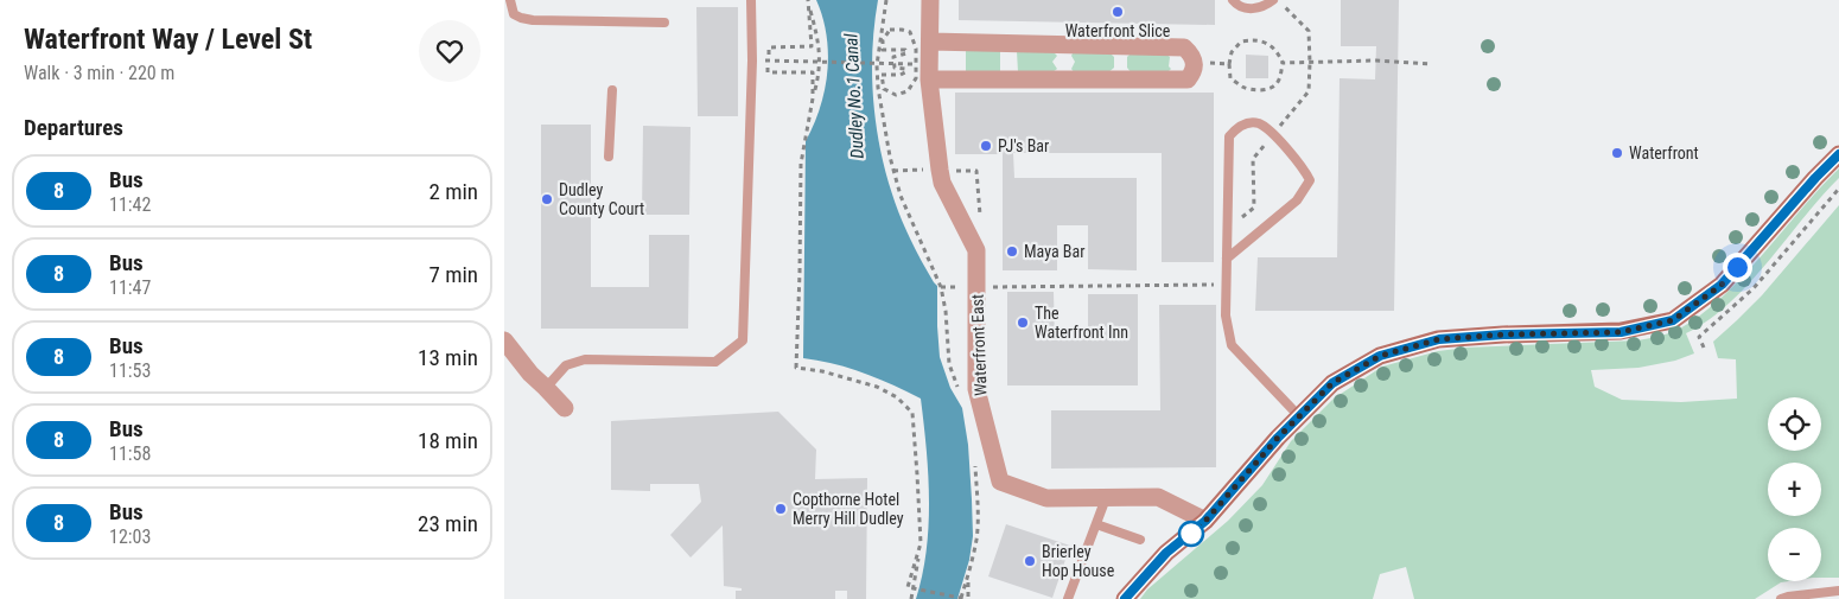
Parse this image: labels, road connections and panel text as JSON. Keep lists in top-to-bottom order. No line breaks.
{"streets":{"street":["Waterfront East"]},"water":["Dudley No.1 Canal"],"places":["Waterfront Slice","PJ's Bar","Waterfront","Dudley County Court","Maya Bar","The Waterfront Inn","Copthorne Hotel Merry Hill Dudley","Brierley Hop House"],"lines":["bus line 8"],"page":{"heading":[["Waterfront Way / Level St","Walk · 3 min · 220 m"],"Departures"],"list":[{"mark":"8","name":"Bus","note":"11:42","value":"2 min"},{"mark":"8","name":"Bus","note":"11:47","value":"7 min"},{"mark":"8","name":"Bus","note":"11:53","value":"13 min"},{"mark":"8","name":"Bus","note":"11:58","value":"18 min"},{"mark":"8","name":"Bus","note":"12:03","value":"23 min"}],"map_buttons":["+","−"]}}
